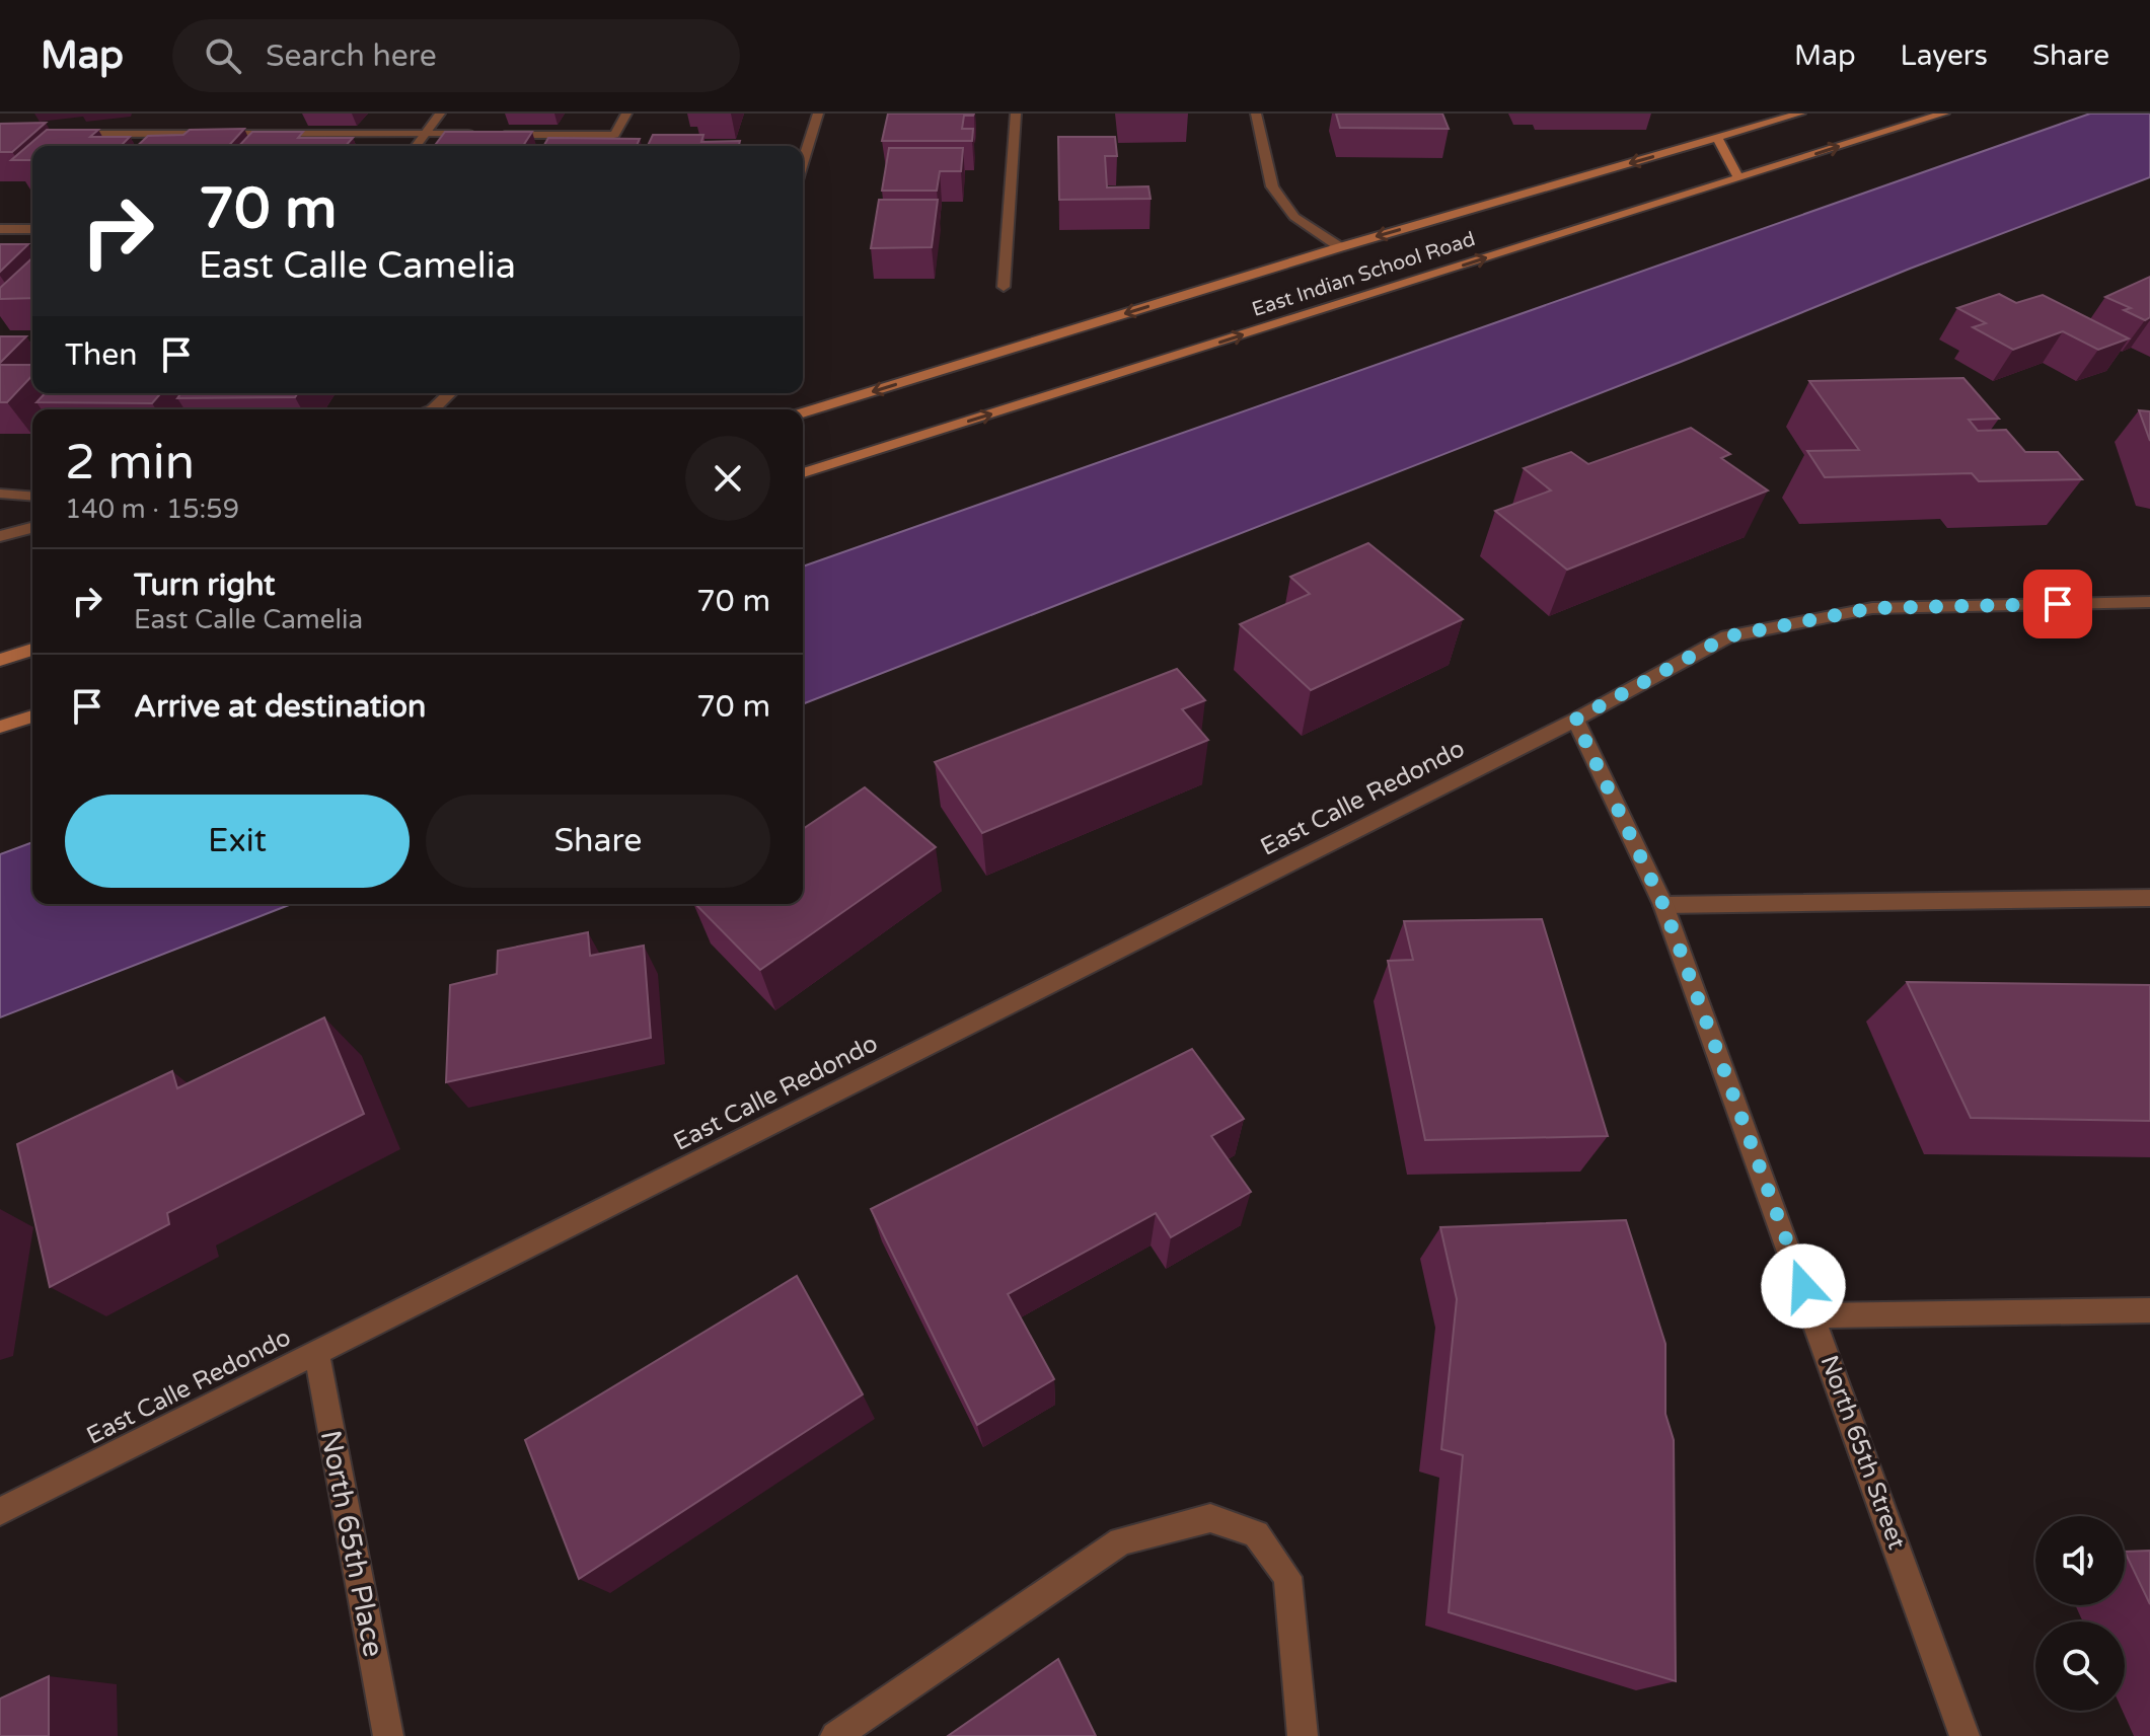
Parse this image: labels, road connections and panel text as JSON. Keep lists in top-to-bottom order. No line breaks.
{"streets":{"main road":["East Indian School Road"],"street":["East Calle Redondo","North 65th Street","North 65th Place"]},"crossings":[["East Calle Redondo","North 65th Street"],["East Calle Redondo","North 65th Place"]],"page":{"header":"Map","search":"Search here","nav":["Map","Layers","Share"],"turn":["70 m","East Calle Camelia"],"then":"Then","heading":["2 min","140 m · 15:59"],"list":[{"name":"Turn right","note":"East Calle Camelia","value":"70 m"},{"name":"Arrive at destination","value":"70 m"}],"buttons":["Exit","Share"]}}
